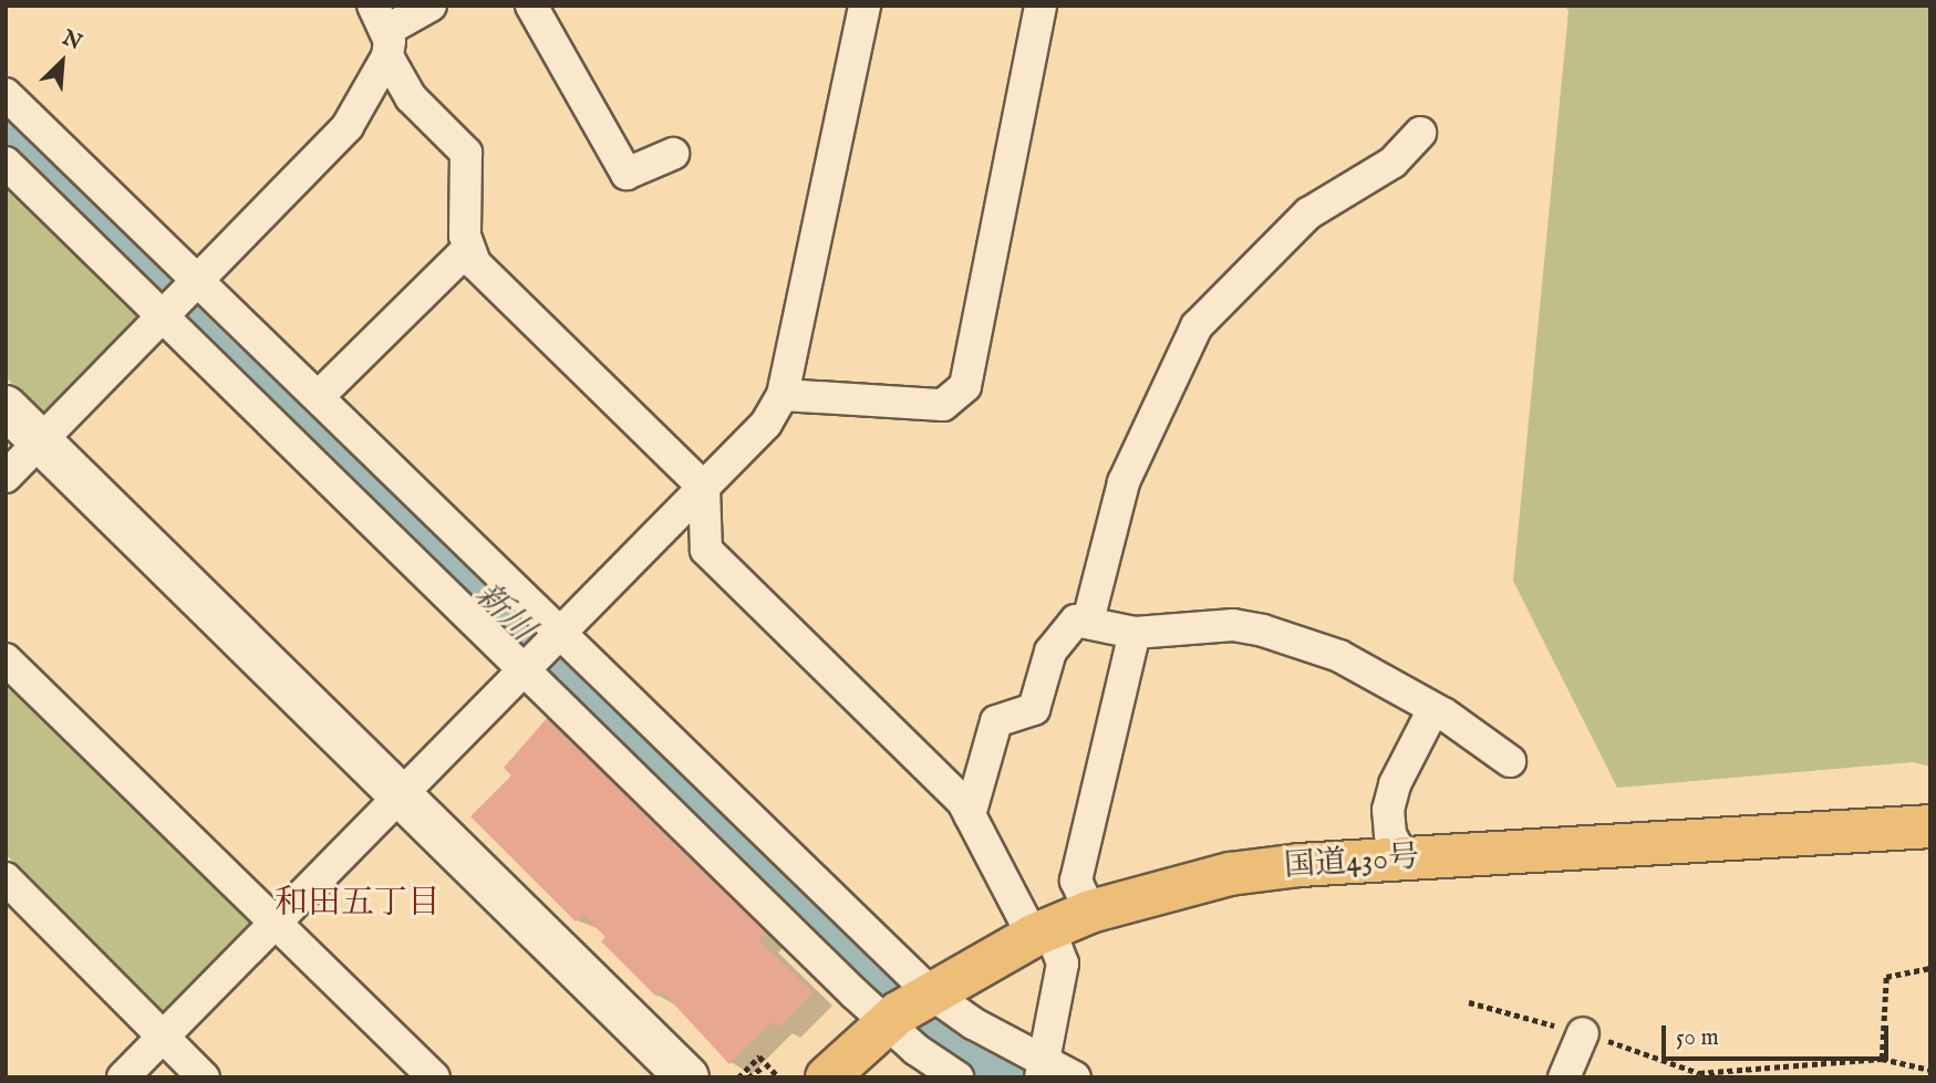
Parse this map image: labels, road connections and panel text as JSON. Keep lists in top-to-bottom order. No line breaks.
{"streets":{"highway":["国道430号"]},"districts":["和田五丁目"],"water":["新川"],"scale_bar":"50 m","north":"top right"}
